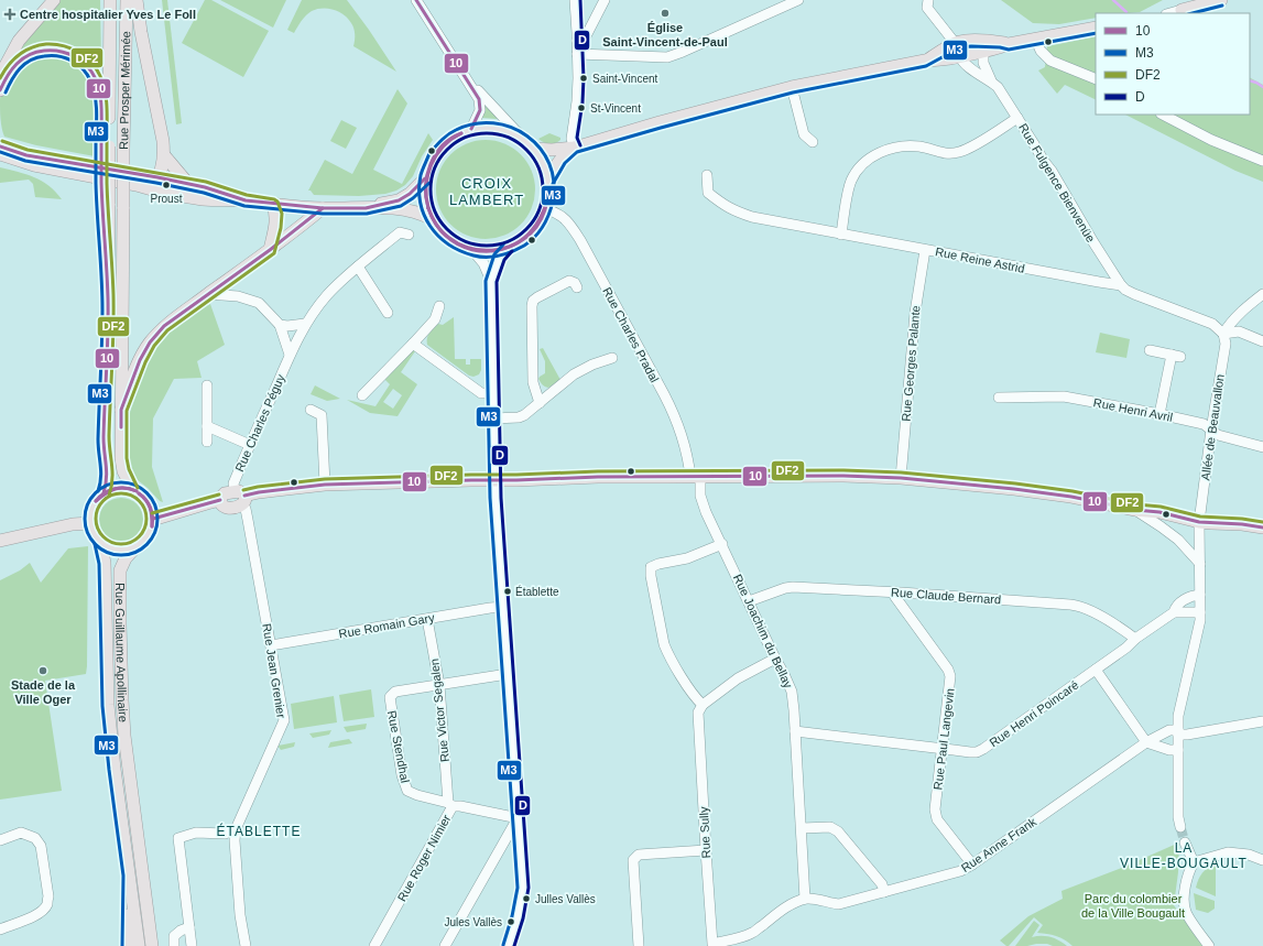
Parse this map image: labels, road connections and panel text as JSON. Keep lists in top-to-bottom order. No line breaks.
{"streets":{"main road":["Rue Prosper Mérimée","Rue Guillaume Apollinaire"],"street":["Rue Fulgence Bienvenüe","Rue Reine Astrid","Rue Charles Pradal","Rue Georges Palante","Rue Henri Avril","Rue Charles Péguy","Allée de Beauvallon","Rue Claude Bernard","Rue Romain Gary","Rue Joachim du Bellay","Rue Jean Grenier","Rue Victor Segalen","Rue Henri Poincaré","Rue Paul Langevin","Rue Stendhal","Rue Sully","Rue Anne Frank","Rue Roger Nimier"]},"crossings":[["Rue Prosper Mérimée","Rue Guillaume Apollinaire"],["Rue Fulgence Bienvenüe","Rue Reine Astrid"],["Rue Reine Astrid","Rue Georges Palante"],["Rue Reine Astrid","Allée de Beauvallon"],["Rue Charles Pradal","Rue Joachim du Bellay"],["Rue Henri Avril","Allée de Beauvallon"],["Rue Charles Péguy","Rue Jean Grenier"],["Allée de Beauvallon","Rue Henri Poincaré"],["Allée de Beauvallon","Rue Anne Frank"],["Rue Claude Bernard","Rue Joachim du Bellay"],["Rue Claude Bernard","Rue Henri Poincaré"],["Rue Claude Bernard","Rue Paul Langevin"],["Rue Romain Gary","Rue Jean Grenier"],["Rue Romain Gary","Rue Victor Segalen"],["Rue Joachim du Bellay","Rue Henri Poincaré"],["Rue Joachim du Bellay","Rue Sully"],["Rue Joachim du Bellay","Rue Anne Frank"],["Rue Victor Segalen","Rue Stendhal"],["Rue Victor Segalen","Rue Roger Nimier"],["Rue Henri Poincaré","Rue Paul Langevin"],["Rue Paul Langevin","Rue Anne Frank"],["Rue Stendhal","Rue Roger Nimier"],["Rue Sully","Rue Anne Frank"]],"districts":["CROIX LAMBERT","ÉTABLETTE","LA VILLE-BOUGAULT"],"parks":["Parc du colombier de la Ville Bougault"],"places":{"other":["Église Saint-Vincent-de-Paul","Saint-Vincent","St-Vincent","Proust","Établette","Stade de la Ville Oger","Julles Vallès","Jules Vallès"],"health":["Centre hospitalier Yves Le Foll"]},"lines":["transit line 10","transit line D","transit line M3","transit line DF2"],"legend":["10","M3","DF2","D"]}
